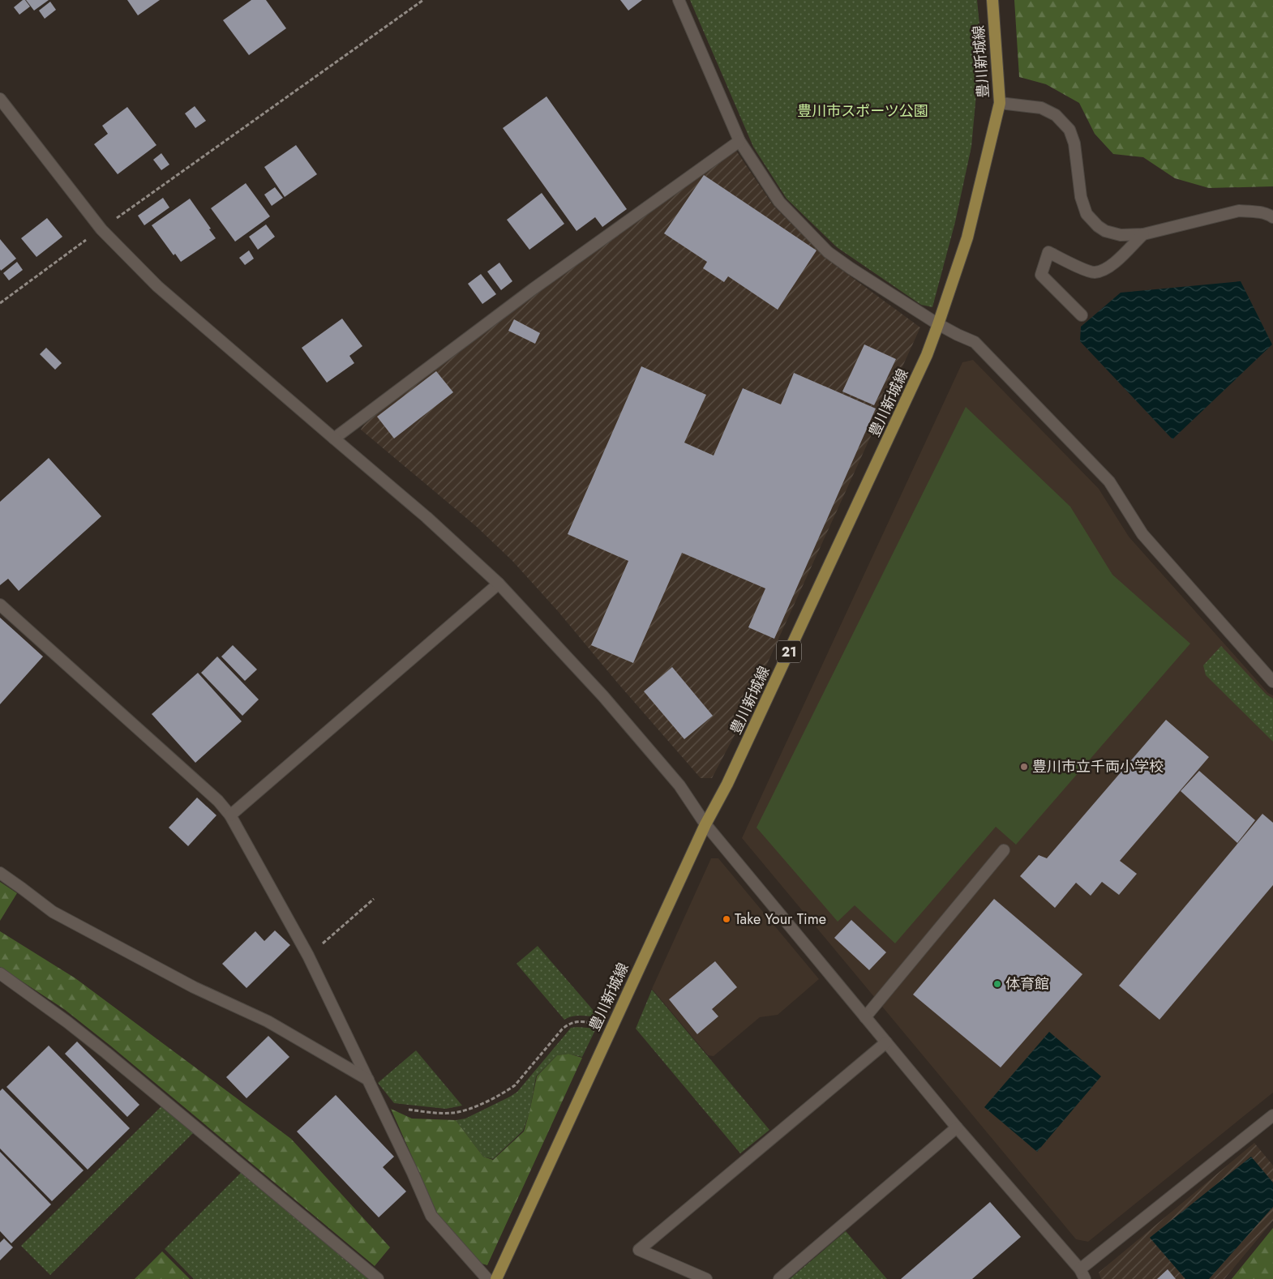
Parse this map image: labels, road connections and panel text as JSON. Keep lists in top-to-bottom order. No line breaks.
{"streets":{"main road":["豊川新城線","21"]},"parks":["豊川市スポーツ公園"],"places":["豊川市立千両小学校","Take Your Time","体育館"]}
